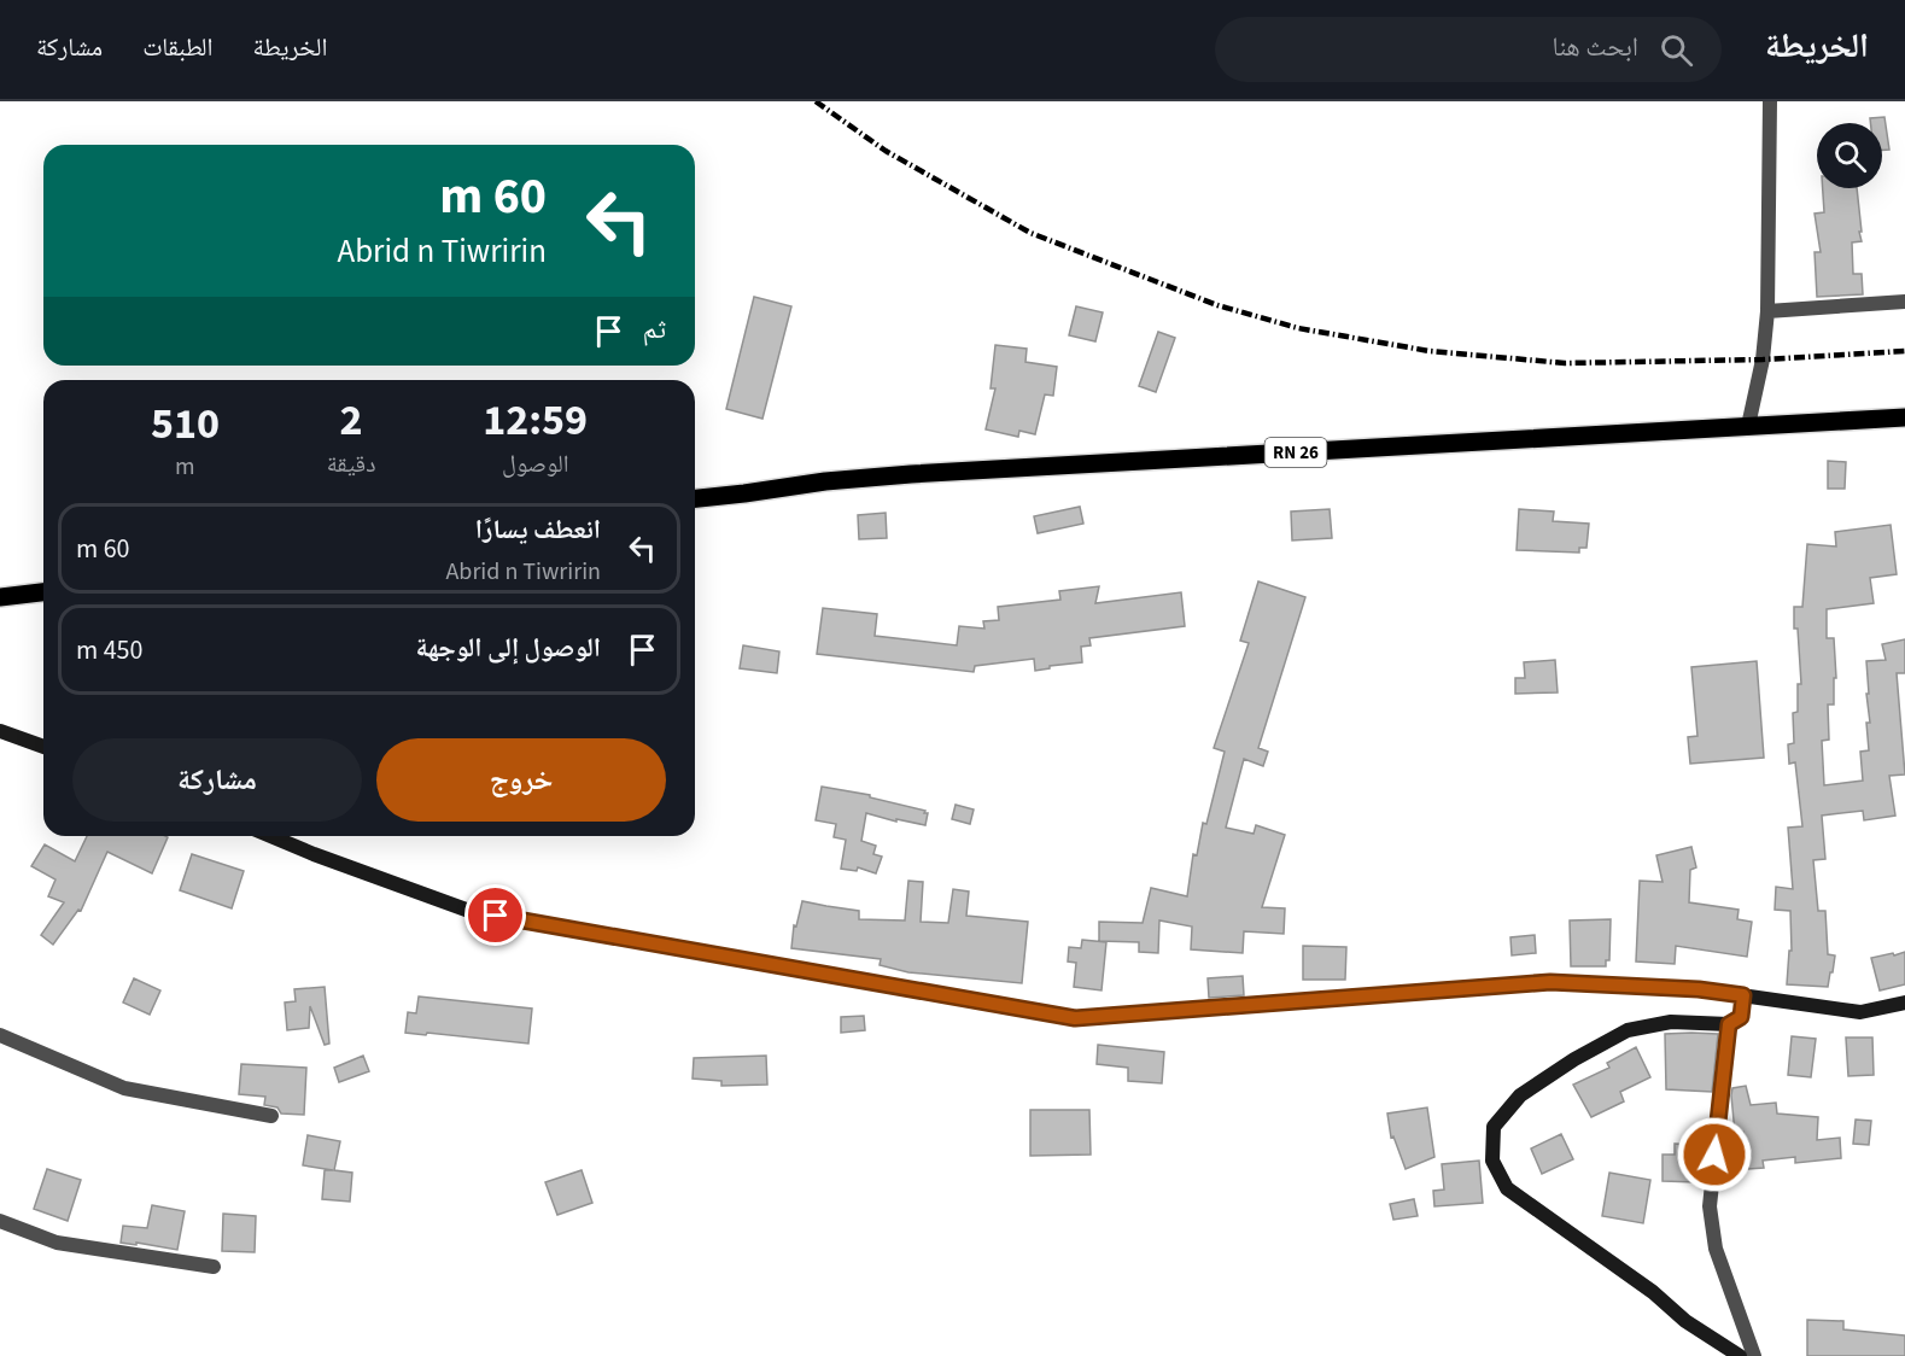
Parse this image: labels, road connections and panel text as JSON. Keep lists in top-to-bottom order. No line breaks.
{"streets":{"main road":["RN 26"]},"page":{"header":"الخريطة","search":"ابحث هنا","nav":["الخريطة","الطبقات","مشاركة"],"turn":["60 m","Abrid n Tiwririn"],"then":"ثم","eta":["12:59","الوصول","2","دقيقة","510","m"],"list":[{"name":"انعطف يسارًا","note":"Abrid n Tiwririn","value":"60 m"},{"name":"الوصول إلى الوجهة","value":"450 m"}],"buttons":["خروج","مشاركة"]}}
